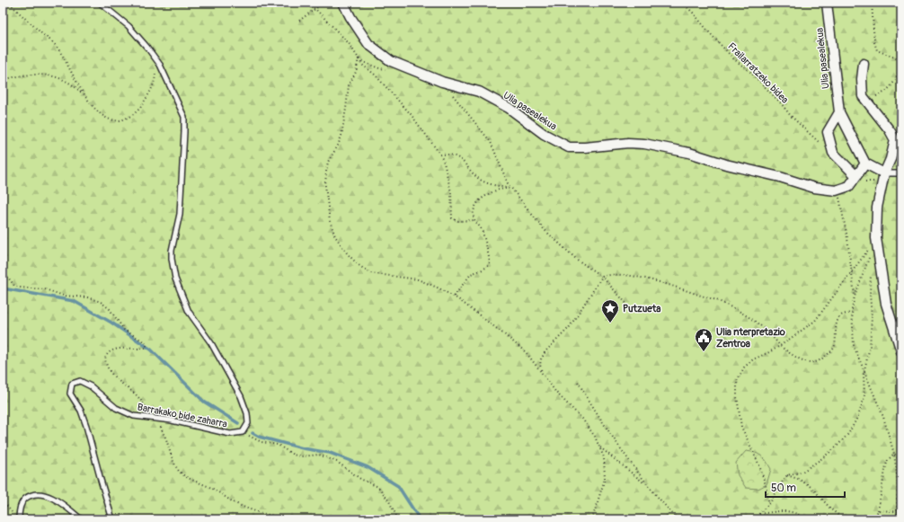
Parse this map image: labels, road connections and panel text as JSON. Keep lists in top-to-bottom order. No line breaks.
{"streets":{"street":["Ulia pasealekua"],"lane":["Barrakako bide zaharra"],"path":["Frailarratzeko bidea"]},"places":{"place":["Putzueta"],"public building":["Ulia nterpretazio Zentroa"]},"scale_bar":"50 m"}
